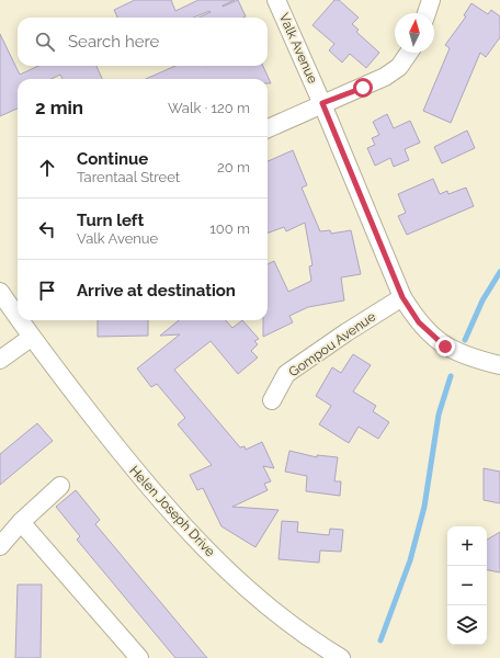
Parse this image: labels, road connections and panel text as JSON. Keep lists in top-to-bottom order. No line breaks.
{"streets":{"street":["Valk Avenue","Gompou Avenue","Helen Joseph Drive"]},"crossings":[["Valk Avenue","Gompou Avenue"]],"north":"top","page":{"search":"Search here","heading":["2 min","Walk · 120 m"],"list":[["Continue","Tarentaal Street","20 m"],["Turn left","Valk Avenue","100 m"],"Arrive at destination"],"map_buttons":["+","−"]}}
